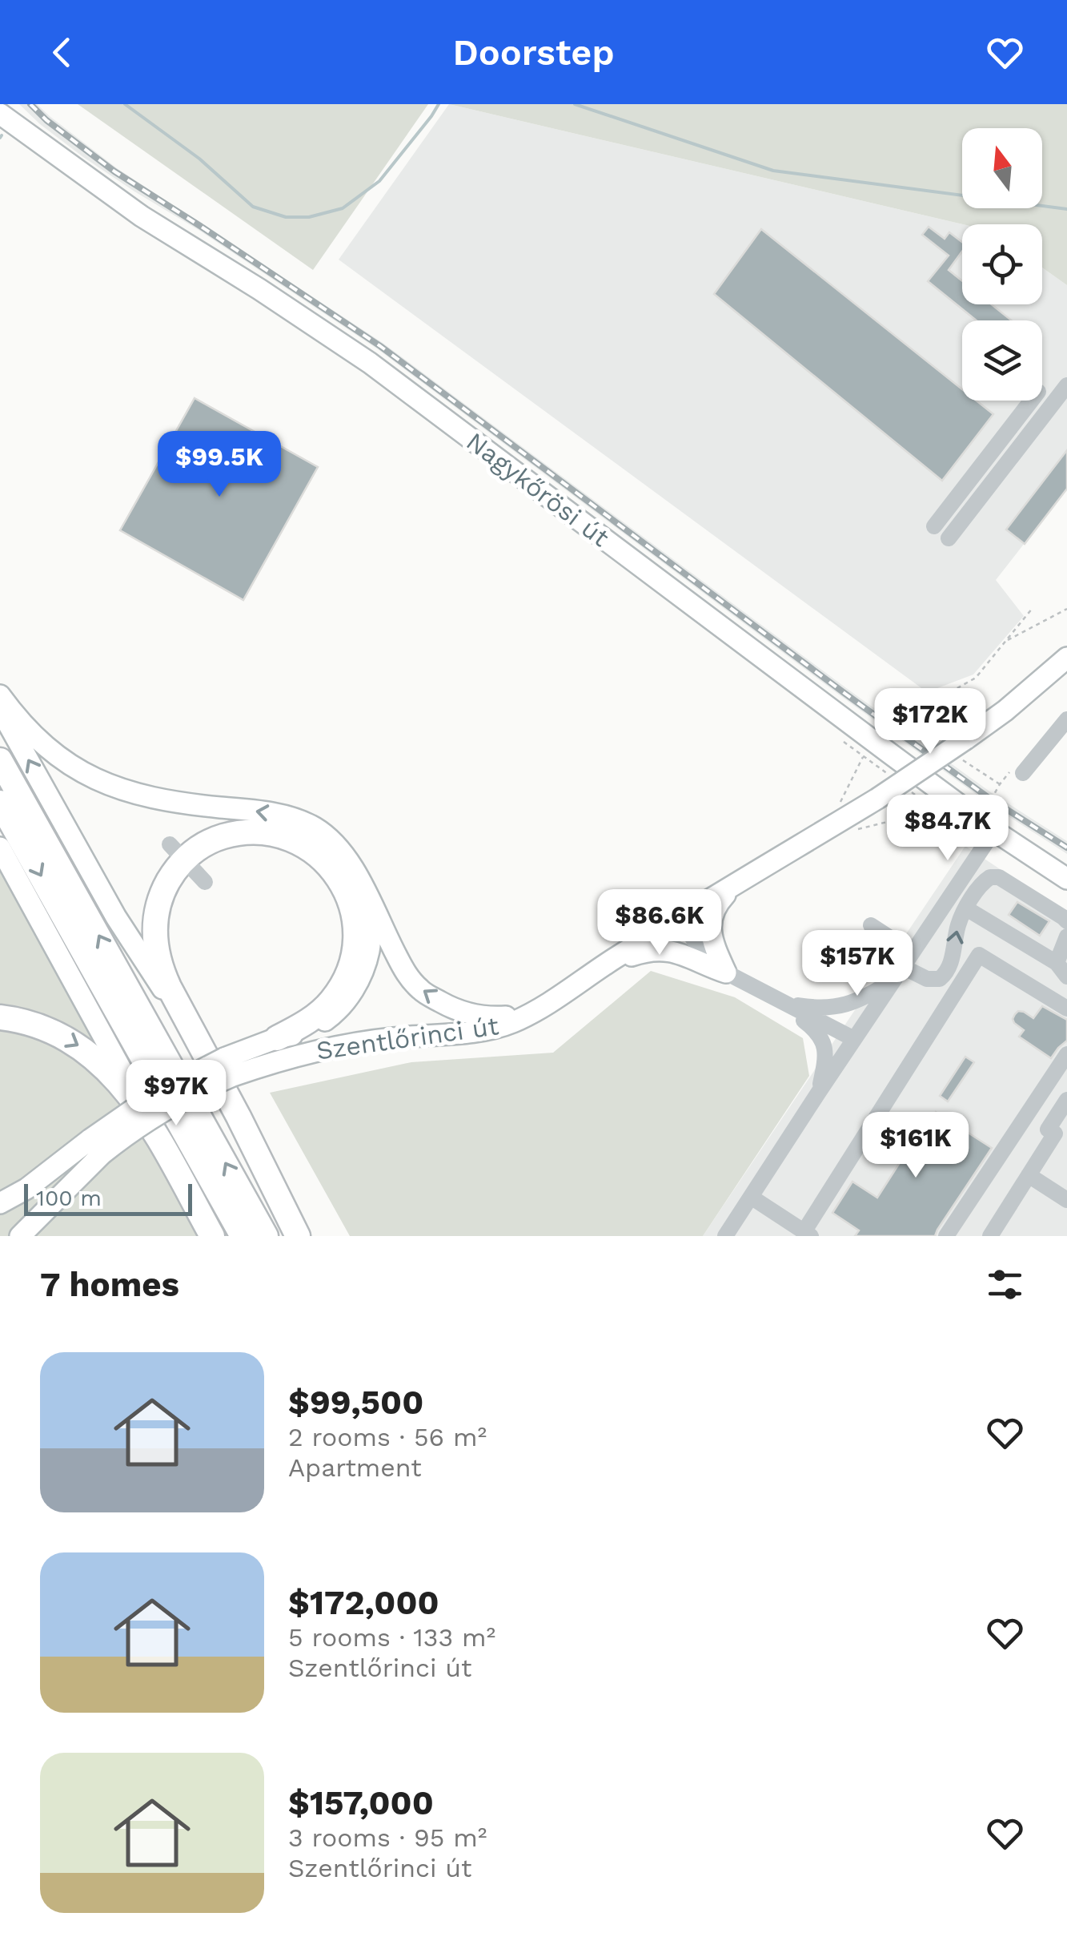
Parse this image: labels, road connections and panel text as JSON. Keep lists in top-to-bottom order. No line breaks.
{"streets":{"main road":["Nagykőrösi út","Szentlőrinci út"]},"scale_bar":"100 m","north":"top","page":{"header":"Doorstep","price":["$99.5K","$172K","$84.7K","$86.6K","$157K","$97K","$161K"],"scale":"100 m","heading":"7 homes","list":[{"name":"$99,500","note":"2 rooms · 56 m² · Apartment"},{"name":"$172,000","note":"5 rooms · 133 m² · Szentlőrinci út"},{"name":"$157,000","note":"3 rooms · 95 m² · Szentlőrinci út"}]}}
